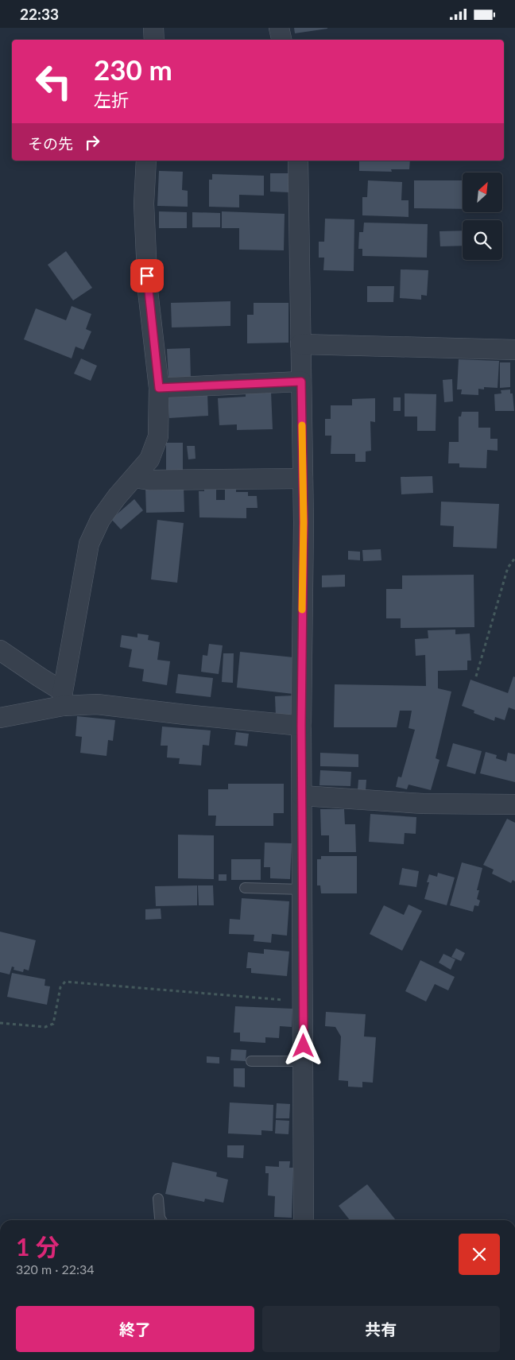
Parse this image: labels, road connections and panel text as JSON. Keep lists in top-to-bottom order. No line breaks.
{"north":"top right","page":{"status":"22:33","turn":["230 m","左折"],"then":"その先","heading":["1 分","320 m · 22:34"],"buttons":["終了","共有"]}}
